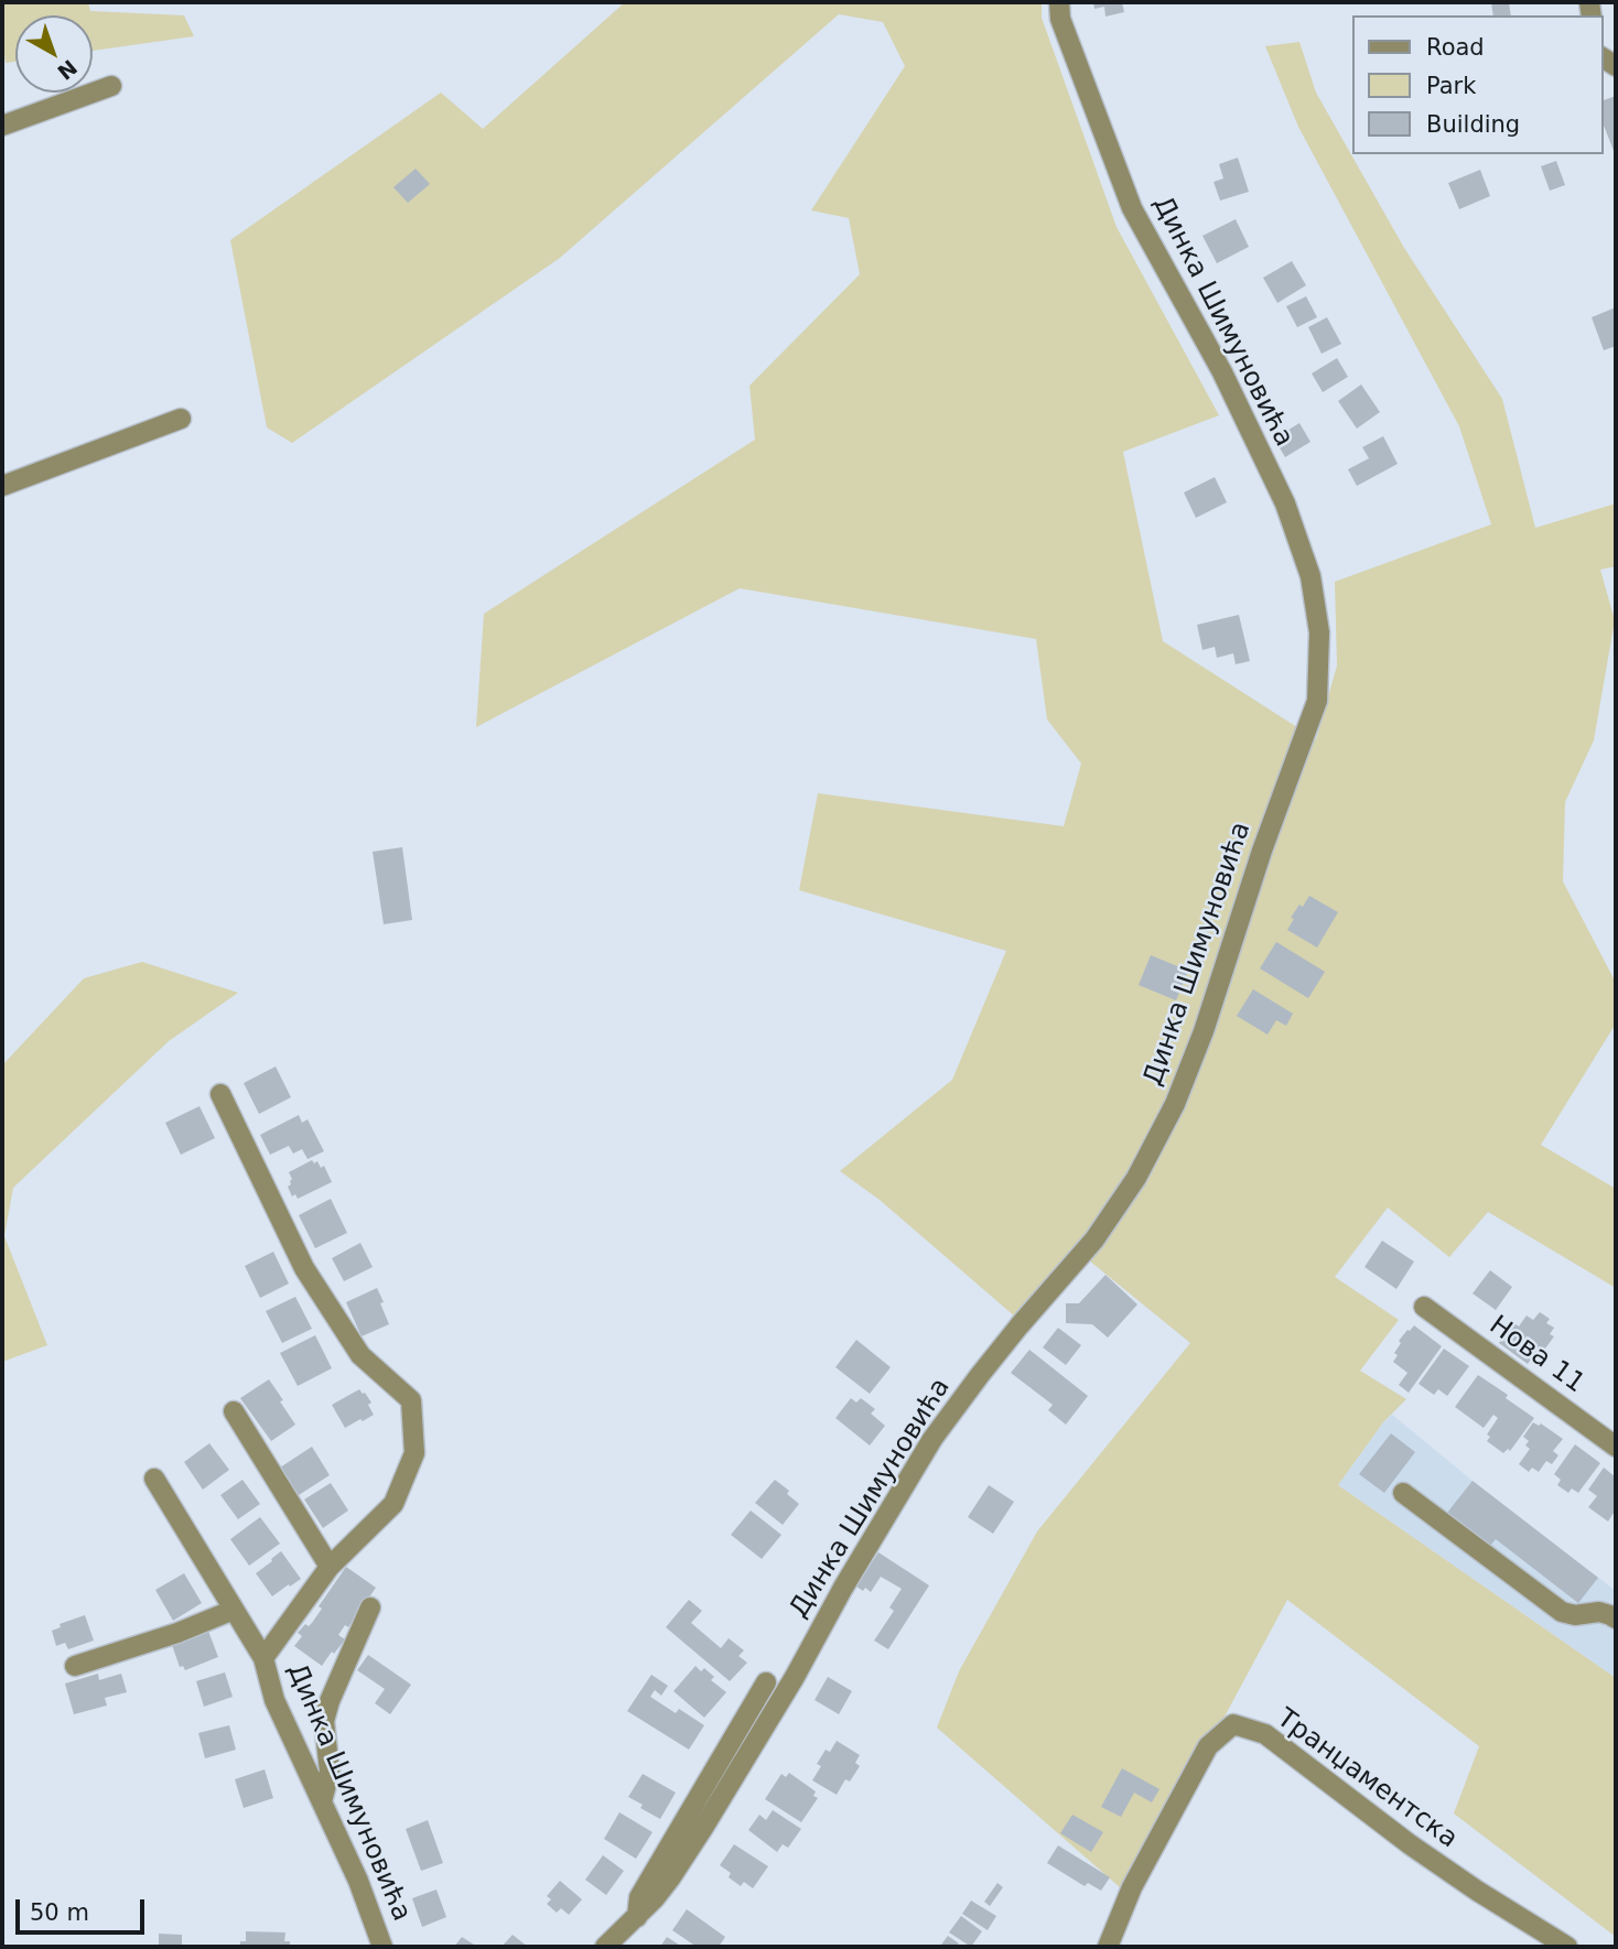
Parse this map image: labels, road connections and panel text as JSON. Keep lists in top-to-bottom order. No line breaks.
{"streets":{"street":["Динка Шимуновића","Нова 11","Транџаментска"]},"legend":["Road","Park","Building"],"scale_bar":"50 m","north":"bottom right"}
